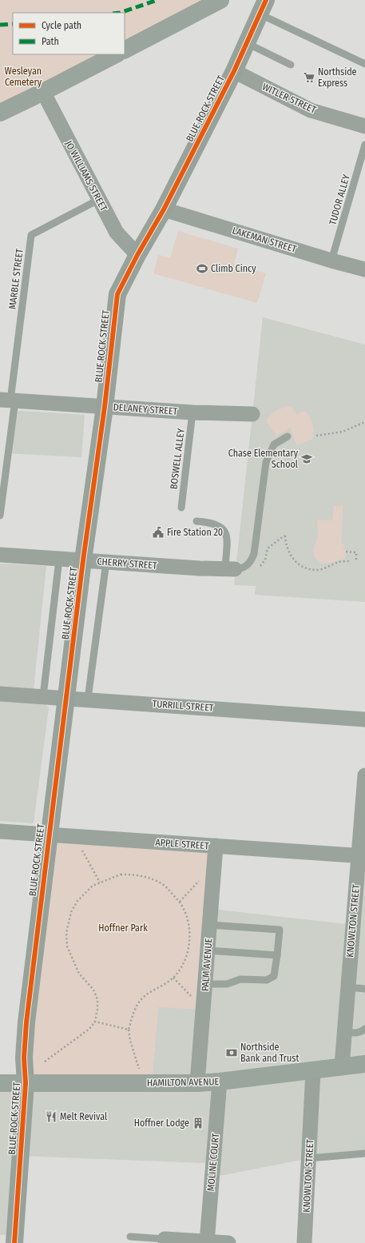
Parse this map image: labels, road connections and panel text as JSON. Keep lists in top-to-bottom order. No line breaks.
{"streets":{"main road":["HAMILTON AVENUE"],"street":["WITLER STREET","BLUE ROCK STREET","JO WILLIAMS STREET","LAKEMAN STREET","DELANEY STREET","CHERRY STREET","TURRILL STREET","APPLE STREET","KNOWLTON STREET","PALM AVENUE","MOLINE COURT"],"lane":["TUDOR ALLEY","MARBLE STREET","BOSWELL ALLEY"]},"crossings":[["WITLER STREET","BLUE ROCK STREET"],["BLUE ROCK STREET","JO WILLIAMS STREET"],["BLUE ROCK STREET","LAKEMAN STREET"],["BLUE ROCK STREET","DELANEY STREET"],["BLUE ROCK STREET","CHERRY STREET"],["BLUE ROCK STREET","TURRILL STREET"],["BLUE ROCK STREET","APPLE STREET"],["BLUE ROCK STREET","HAMILTON AVENUE"],["JO WILLIAMS STREET","MARBLE STREET"],["TUDOR ALLEY","LAKEMAN STREET"],["MARBLE STREET","DELANEY STREET"],["DELANEY STREET","BOSWELL ALLEY"],["APPLE STREET","KNOWLTON STREET"],["APPLE STREET","PALM AVENUE"],["KNOWLTON STREET","HAMILTON AVENUE"],["PALM AVENUE","HAMILTON AVENUE"],["HAMILTON AVENUE","MOLINE COURT"]],"parks":["Wesleyan Cemetery","Hoffner Park"],"places":{"supermarket":["Northside Express"],"sports":["Climb Cincy"],"school or university":["Chase Elementary School"],"public building":["Fire Station 20"],"bank":["Northside Bank and Trust"],"restaurant":["Melt Revival"],"building":["Hoffner Lodge"]},"legend":["Cycle path","Path"]}
